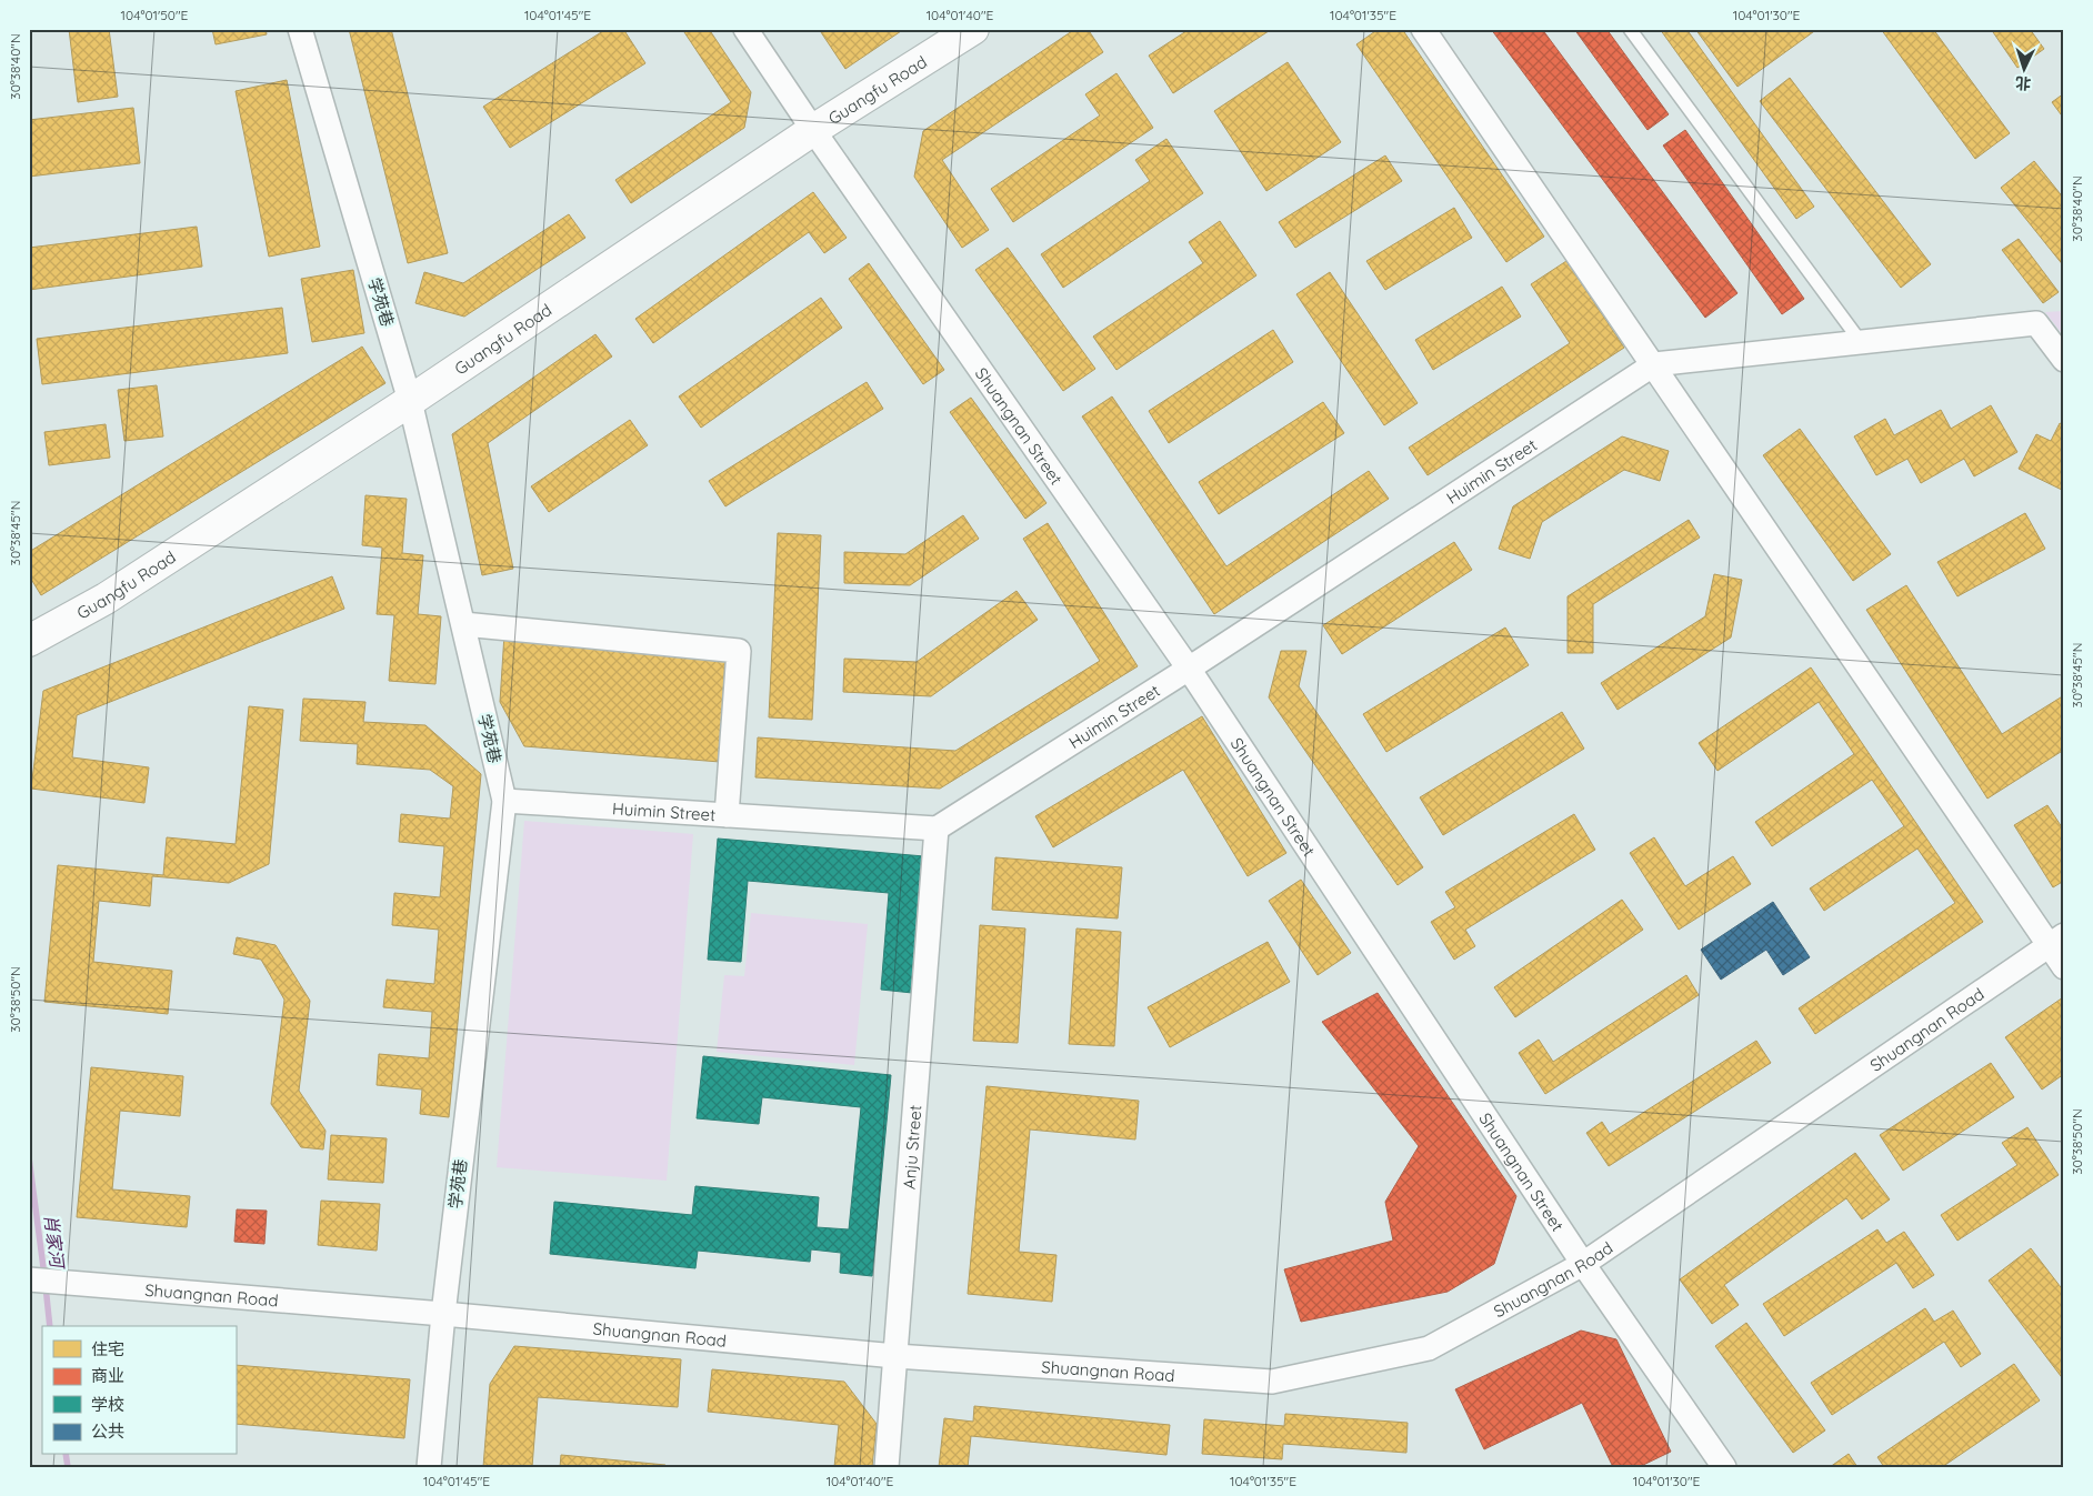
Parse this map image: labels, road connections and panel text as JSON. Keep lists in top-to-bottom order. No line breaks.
{"streets":{"street":["Guangfu Road","学苑巷","Shuangnan Street","Huimin Street","Shuangnan Road","Anju Street"]},"crossings":[["Guangfu Road","学苑巷"],["Guangfu Road","Shuangnan Street"],["学苑巷","Huimin Street"],["学苑巷","Shuangnan Road"],["Shuangnan Street","Huimin Street"],["Shuangnan Street","Shuangnan Road"],["Huimin Street","Anju Street"],["Shuangnan Road","Anju Street"]],"water":["肖家河"],"legend":["住宅","商业","学校","公共"],"north":"bottom","coordinates":["104°01'50\"E","104°01'45\"E","104°01'40\"E","104°01'35\"E","104°01'30\"E","30°38'40\"N","30°38'45\"N","30°38'50\"N"]}
